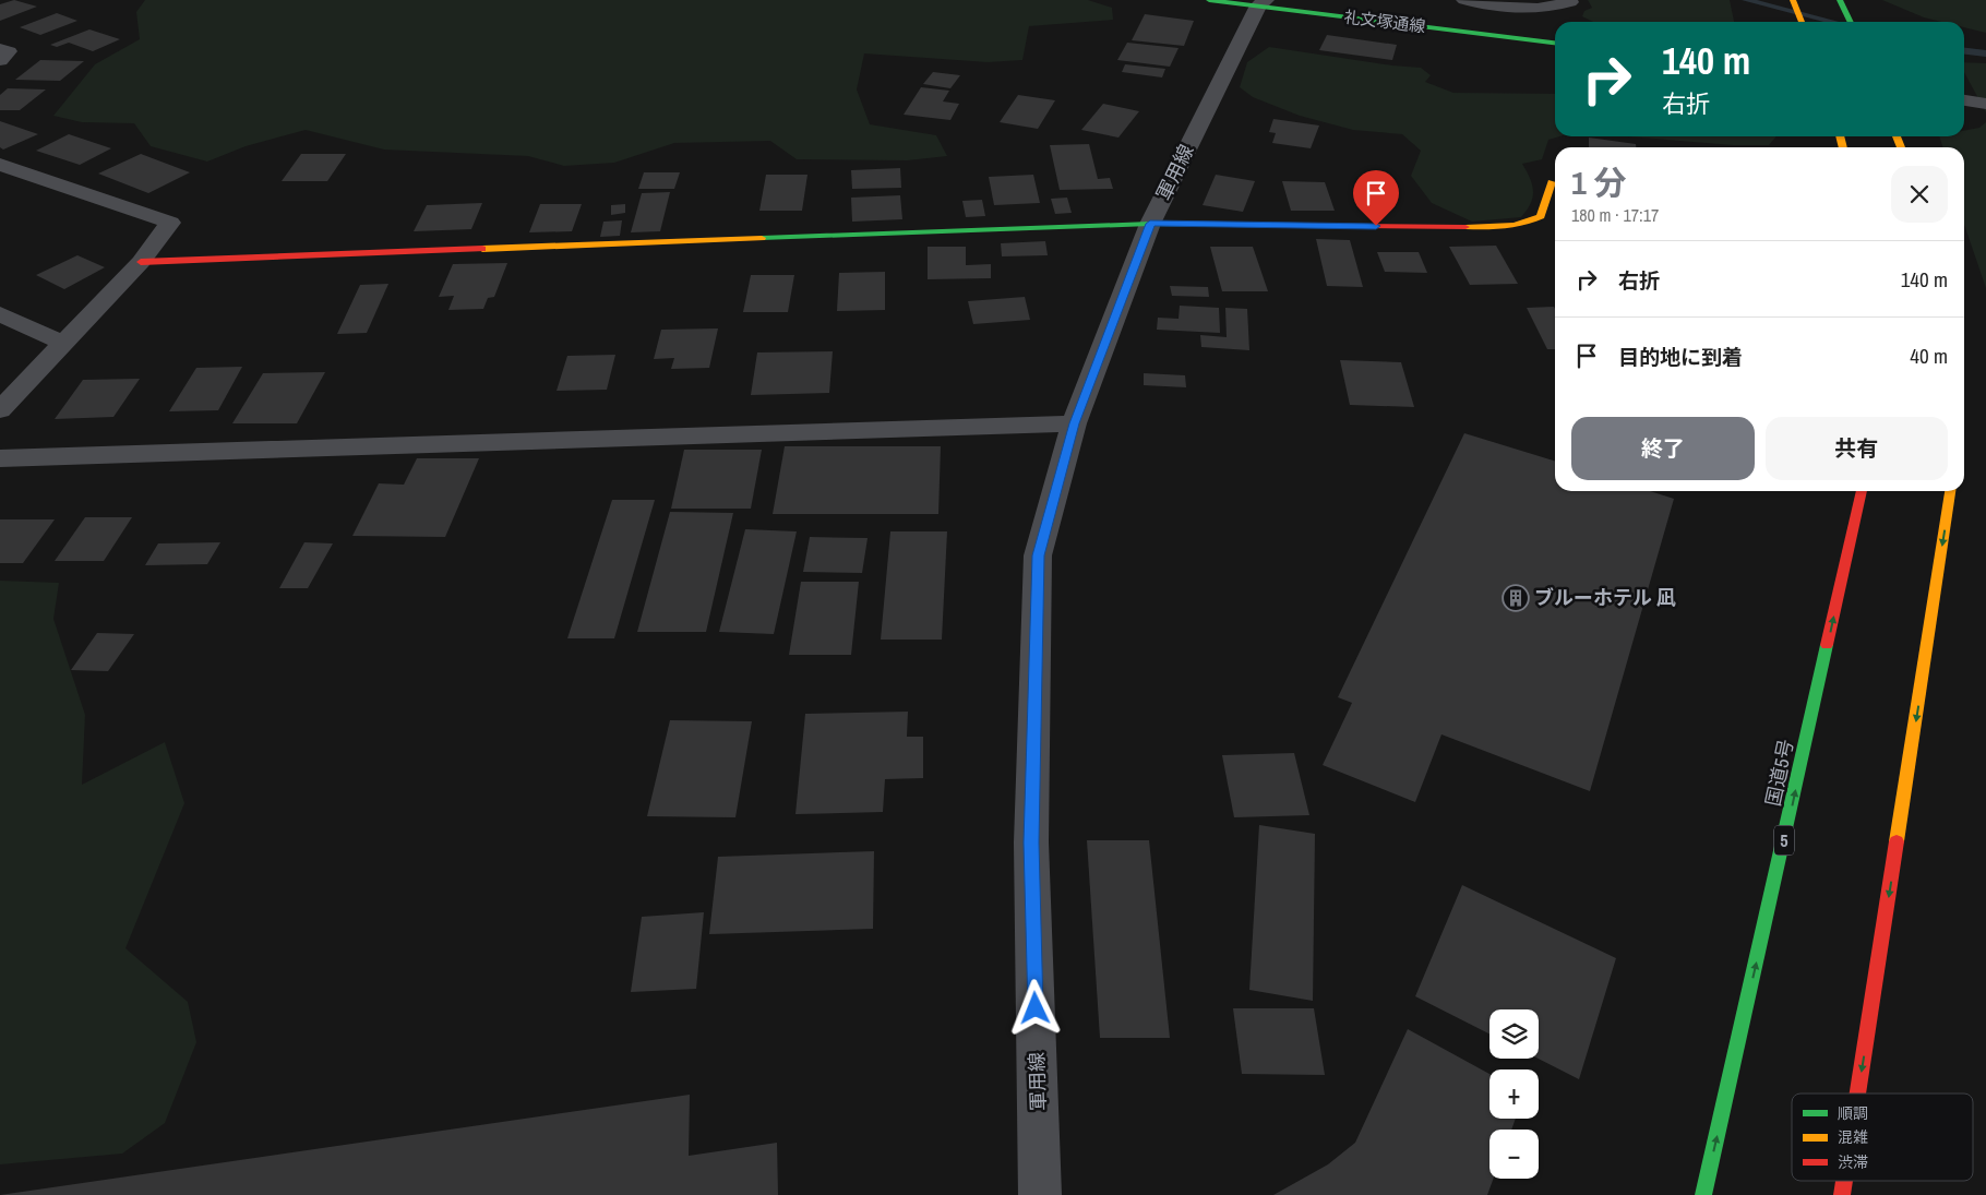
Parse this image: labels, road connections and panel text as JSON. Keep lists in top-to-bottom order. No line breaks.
{"streets":{"main road":["礼文塚通線","国道5号","5"],"street":["軍用線"]},"crossings":[["礼文塚通線","軍用線"]],"places":{"building":["ブルーホテル 凪"]},"legend":["順調","混雑","渋滞"],"page":{"turn":["140 m","右折"],"heading":["1 分","180 m · 17:17"],"list":[{"name":"右折","value":"140 m"},{"name":"目的地に到着","value":"40 m"}],"buttons":["終了","共有"],"map_buttons":["+","−"]}}
